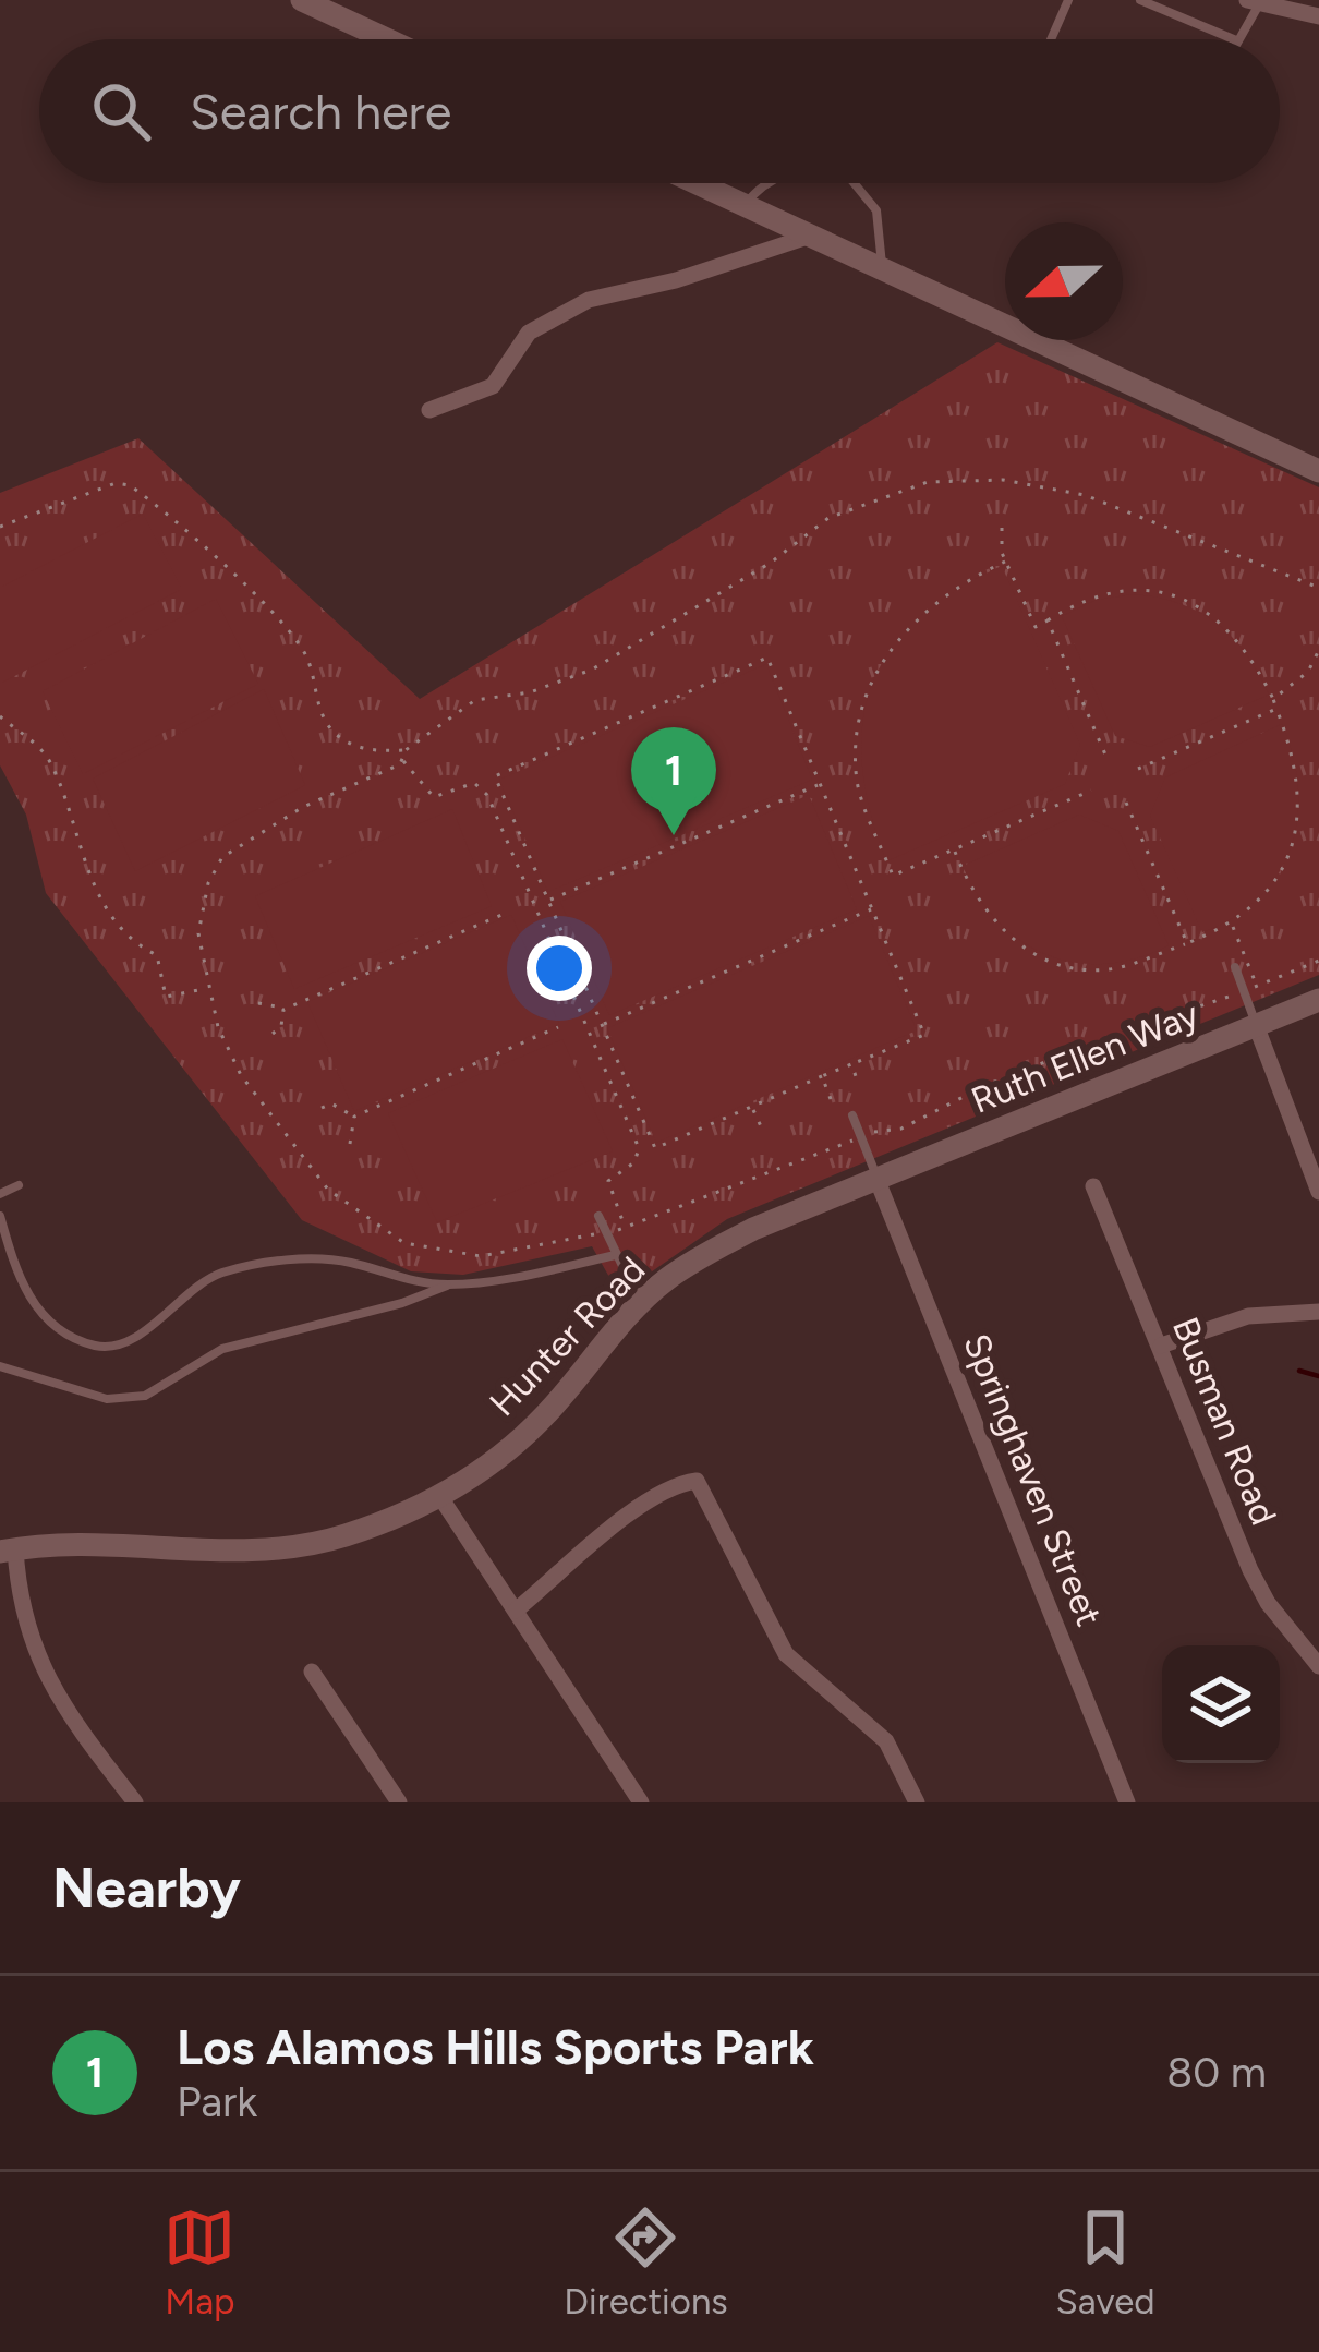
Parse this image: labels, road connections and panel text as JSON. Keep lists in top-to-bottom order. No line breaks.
{"streets":{"street":["Ruth Ellen Way","Hunter Road","Busman Road","Springhaven Street"]},"crossings":[["Ruth Ellen Way","Hunter Road"],["Ruth Ellen Way","Springhaven Street"],["Hunter Road","Springhaven Street"]],"north":"left","page":{"search":"Search here","pins":"1","heading":"Nearby","list":[{"mark":"1","name":"Los Alamos Hills Sports Park","note":"Park","value":"80 m"}],"nav":["Map","Directions","Saved"]}}
